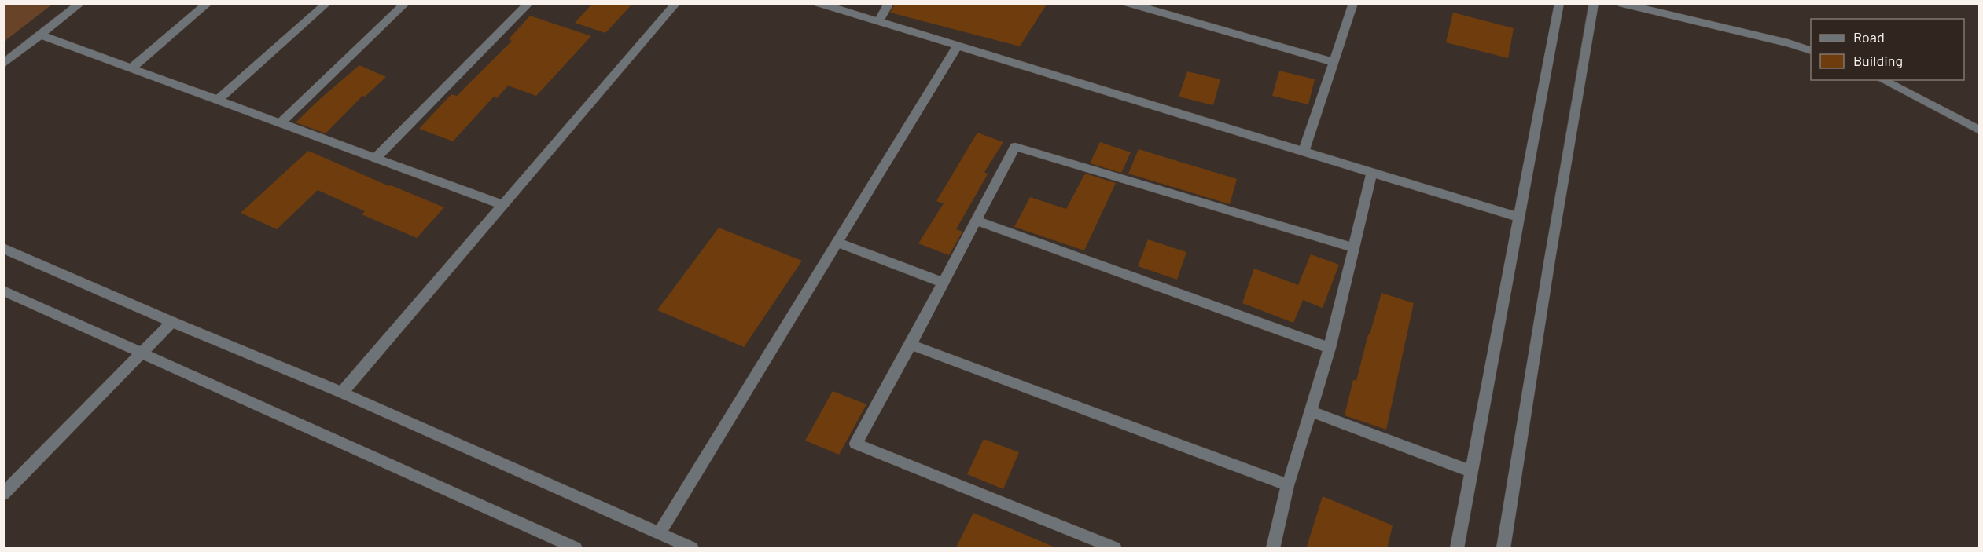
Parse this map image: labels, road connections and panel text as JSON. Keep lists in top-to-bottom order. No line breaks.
{"legend":["Road","Building"]}
